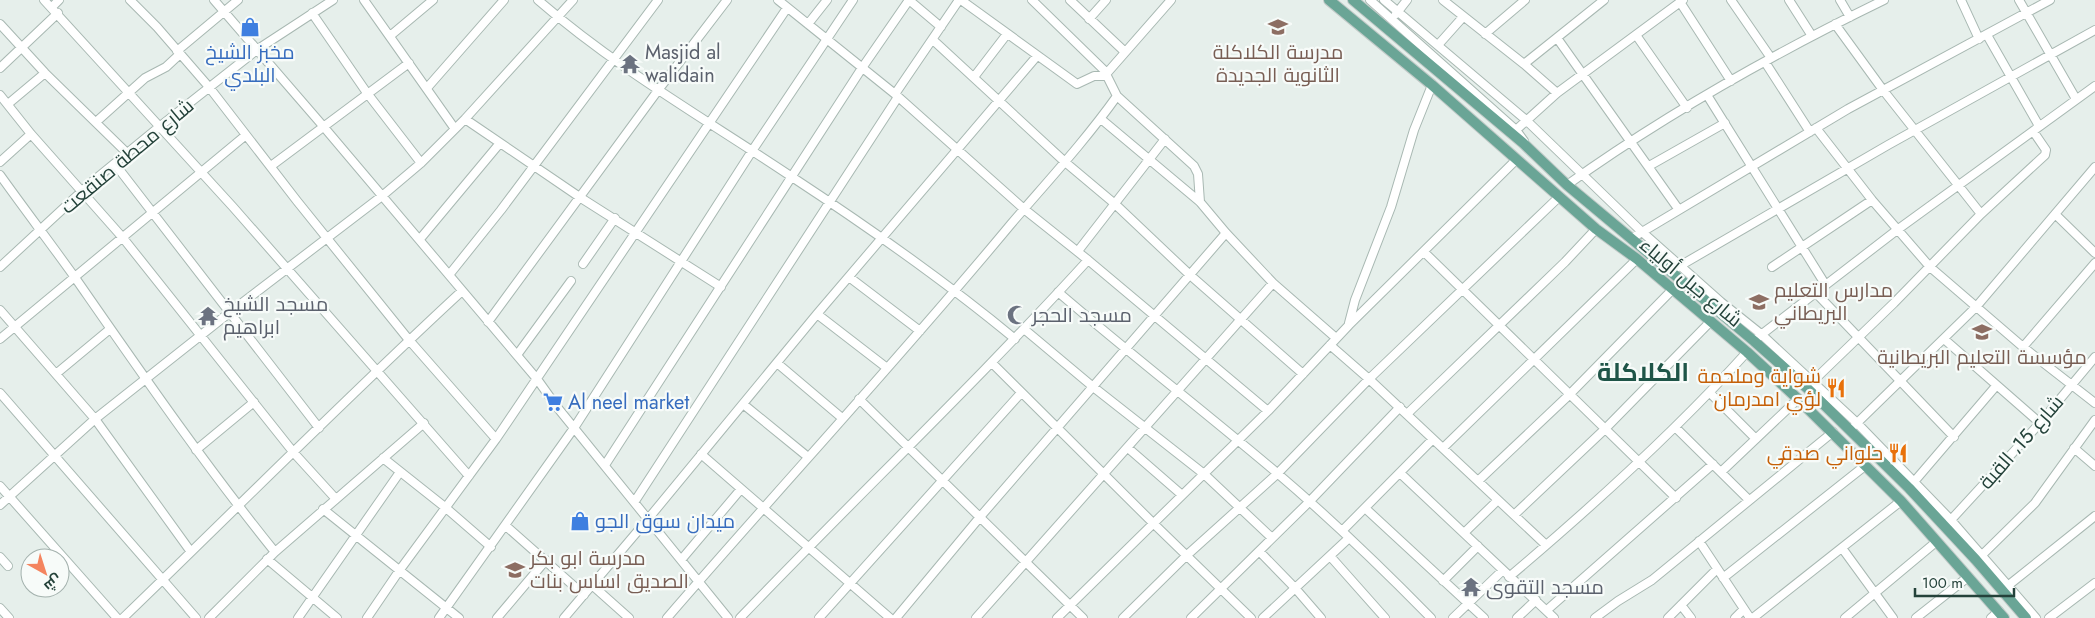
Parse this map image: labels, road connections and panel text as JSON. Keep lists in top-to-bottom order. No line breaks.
{"streets":{"main road":["شارع جبل أولياء"],"street":["شارع محطة صنقعت","شارع 15، القبة"]},"crossings":[["شارع جبل أولياء","شارع 15، القبة"]],"districts":["الكلاكلة"],"places":{"shop":["مخبز الشيخ البلدي","ميدان سوق الجو"],"school or university":["مدرسة الكلاكلة الثانوية الجديدة","مدارس التعليم البريطاني","مؤسسة التعليم البريطانية","مدرسة ابو بكر الصديق اساس بنات"],"temple":["Masjid al walidain","مسجد الشيخ ابراهيم","مسجد التقوى"],"mosque":["مسجد الحجر"],"restaurant":["شواية وملحمة لؤي امدرمان","حلواني صدقي"],"supermarket":["Al neel market"]},"scale_bar":"100 m","north":"bottom right"}
